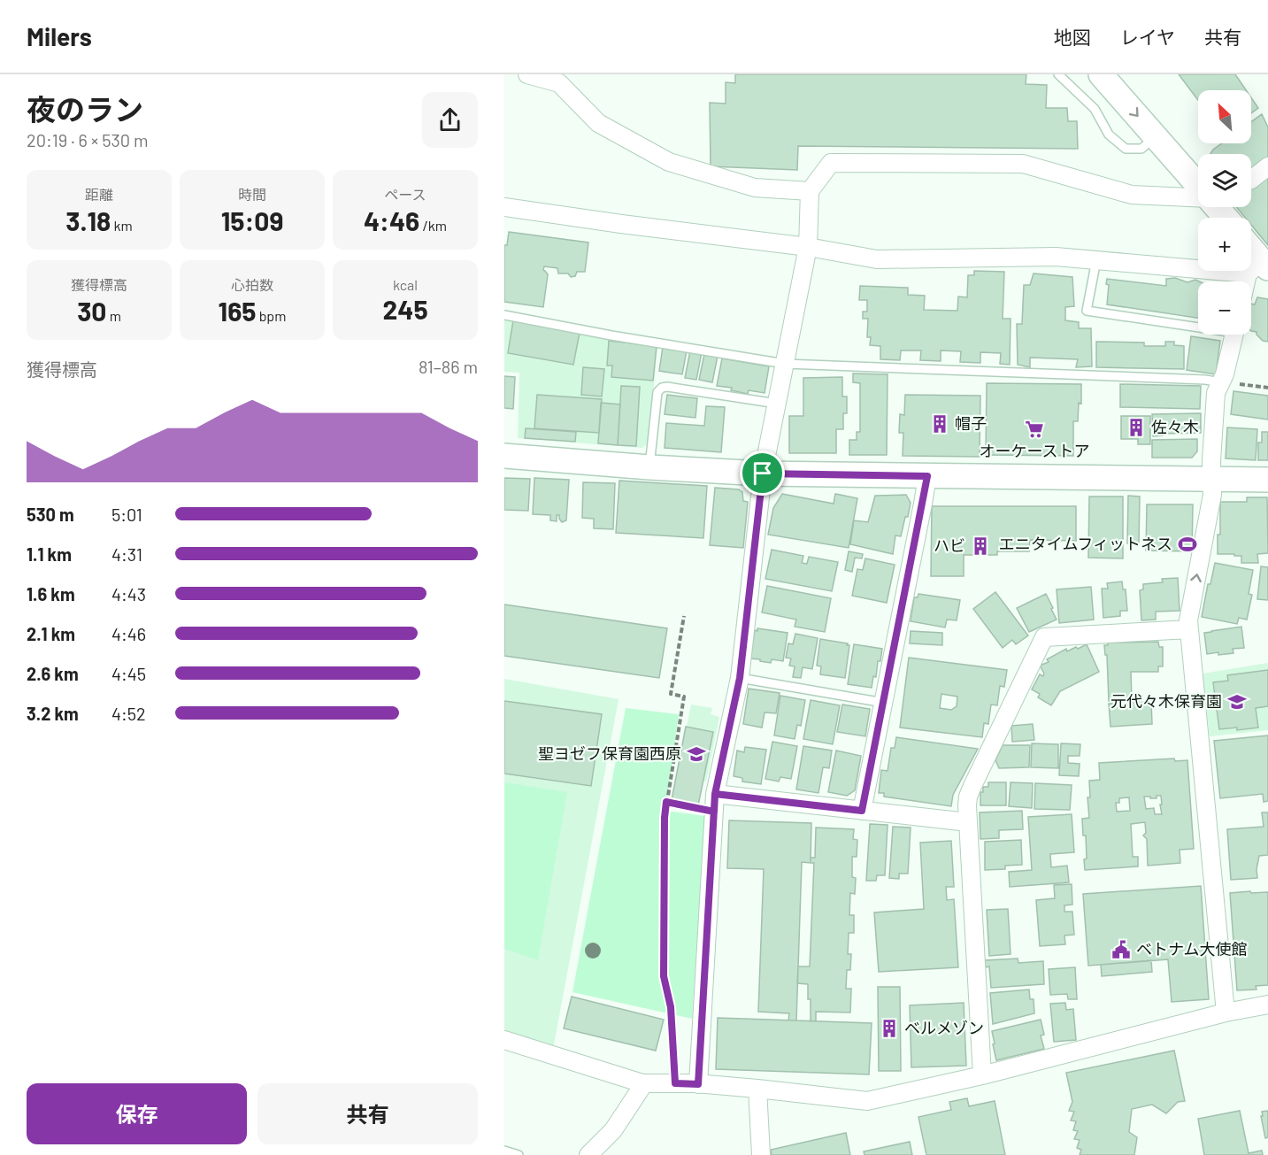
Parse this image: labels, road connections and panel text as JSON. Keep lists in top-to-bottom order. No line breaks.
{"places":{"building":["帽子","佐々木","ハビ","ベルメゾン"],"supermarket":["オーケーストア"],"sports":["エニタイムフィットネス"],"school or university":["元代々木保育園","聖ヨゼフ保育園西原"],"public building":["ベトナム大使館"]},"north":"top left","page":{"header":"Milers","nav":["地図","レイヤ","共有"],"heading":["夜のラン","20:19 · 6 × 530 m"],"map_buttons":["+","−"],"stats":[["距離","3.18 km"],["時間","15:09"],["ペース","4:46 /km"],["獲得標高","30 m"],["心拍数","165 bpm"],["kcal","245"]],"chart":["獲得標高","81–86 m"],"list":[{"name":"530 m","note":"5:01"},{"name":"1.1 km","note":"4:31"},{"name":"1.6 km","note":"4:43"},{"name":"2.1 km","note":"4:46"},{"name":"2.6 km","note":"4:45"},{"name":"3.2 km","note":"4:52"}],"buttons":["保存","共有"]}}
